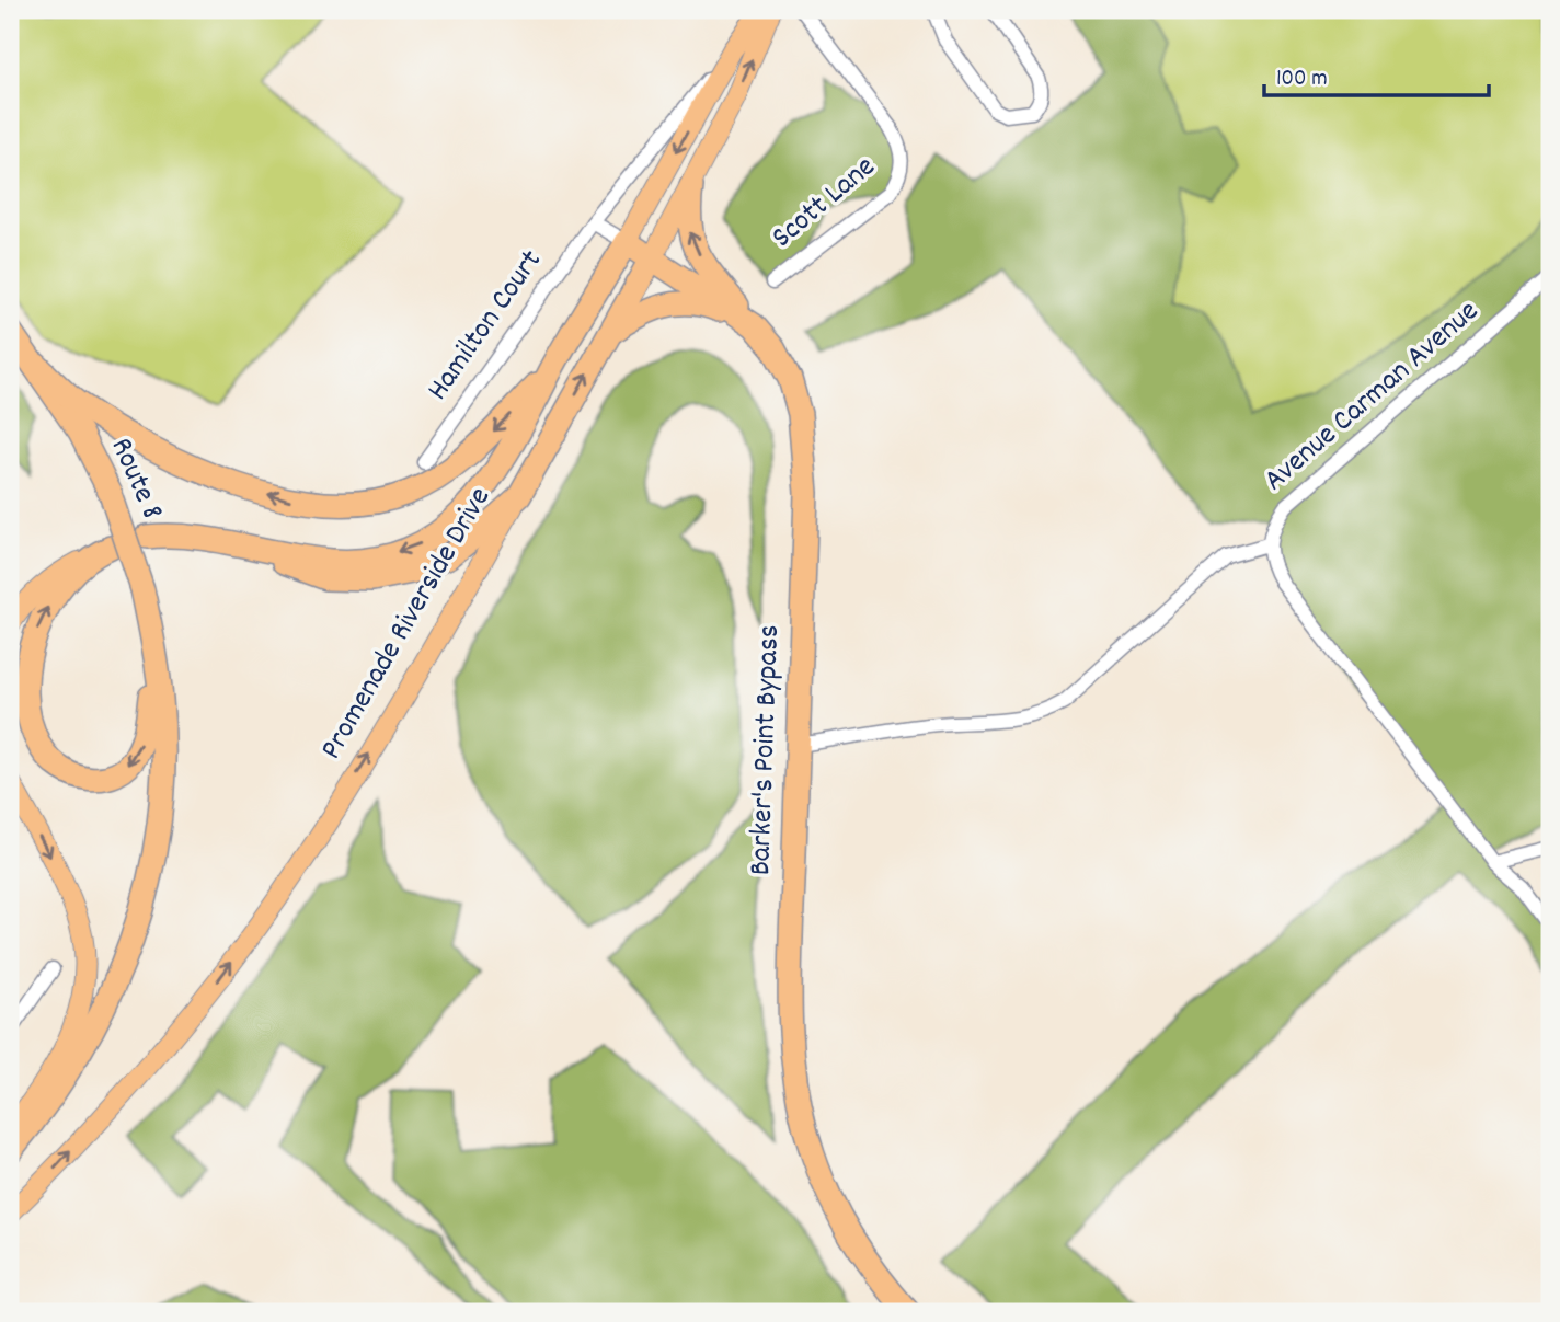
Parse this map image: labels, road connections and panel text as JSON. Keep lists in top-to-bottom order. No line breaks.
{"streets":{"highway":["Route 8","Promenade Riverside Drive","Barker's Point Bypass"],"street":["Scott Lane","Hamilton Court","Avenue Carman Avenue"]},"crossings":[["Hamilton Court","Promenade Riverside Drive"],["Promenade Riverside Drive","Barker's Point Bypass"]],"scale_bar":"100 m"}
